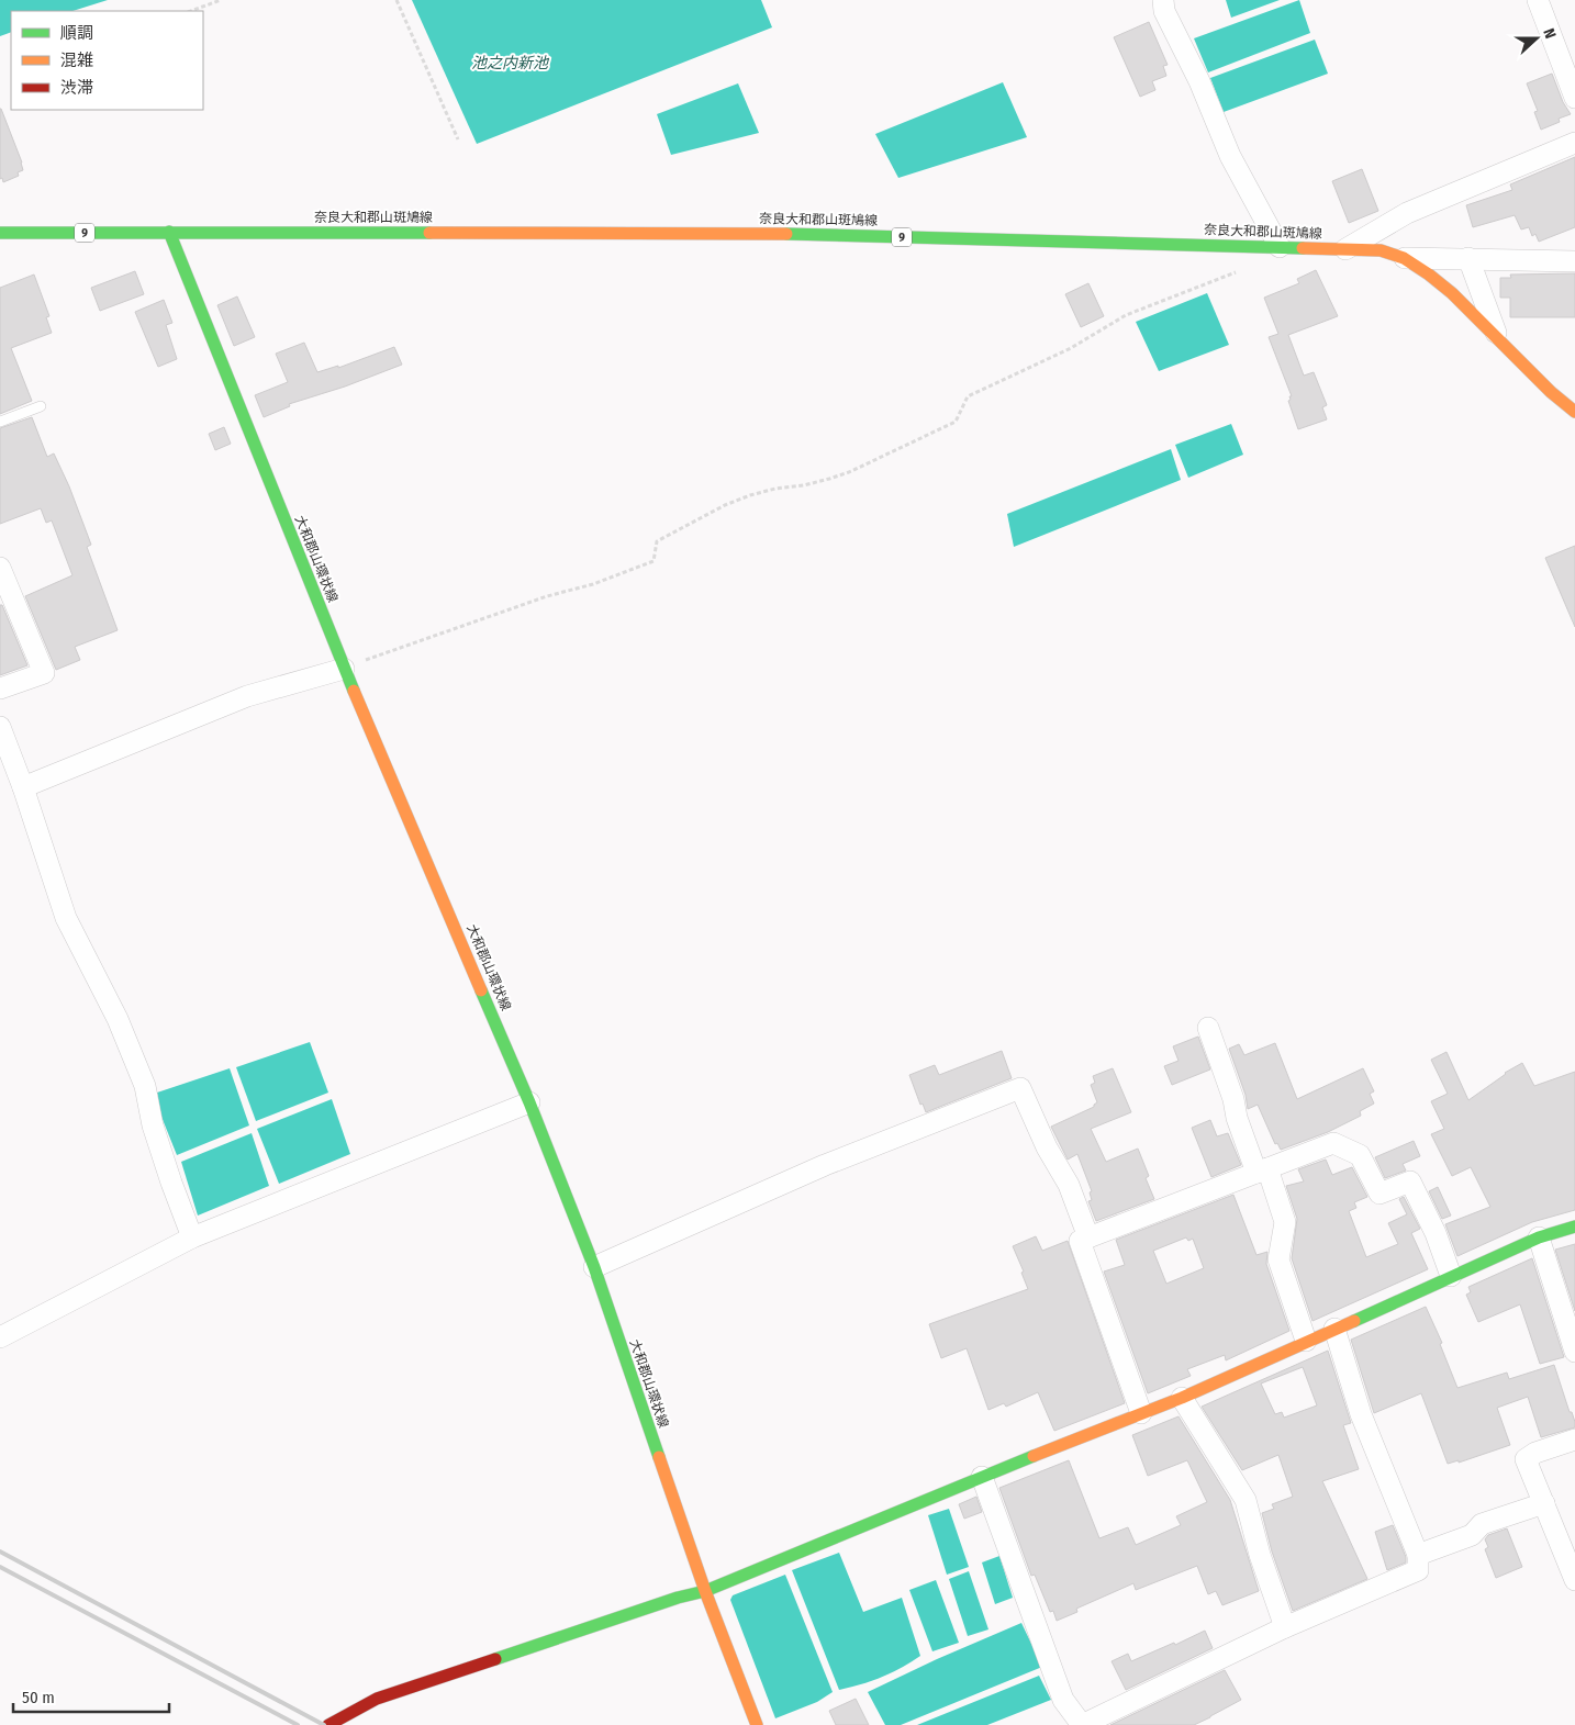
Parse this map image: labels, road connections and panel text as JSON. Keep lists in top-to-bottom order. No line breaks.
{"streets":{"main road":["奈良大和郡山斑鳩線","9","大和郡山環状線"]},"crossings":[["奈良大和郡山斑鳩線","大和郡山環状線"]],"water":["池之内新池"],"legend":["順調","混雑","渋滞"],"scale_bar":"50 m","north":"right"}
